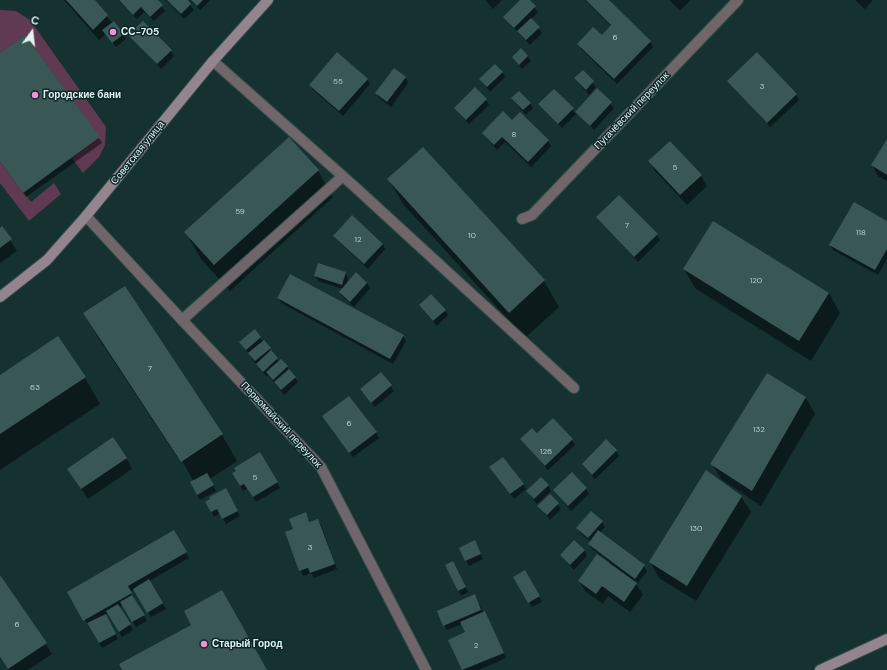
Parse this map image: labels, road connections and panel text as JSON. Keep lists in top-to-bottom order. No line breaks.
{"streets":{"street":["Пугачёвский переулок","Советская улица","Первомайский переулок"]},"crossings":[["Советская улица","Первомайский переулок"]],"places":["СС-705","Городские бани","Старый Город"],"house_numbers":["6","55","3","8","5","59","7","118","10","12","120","7","63","6","132","126","5","130","3","6","2"],"north":"top"}
